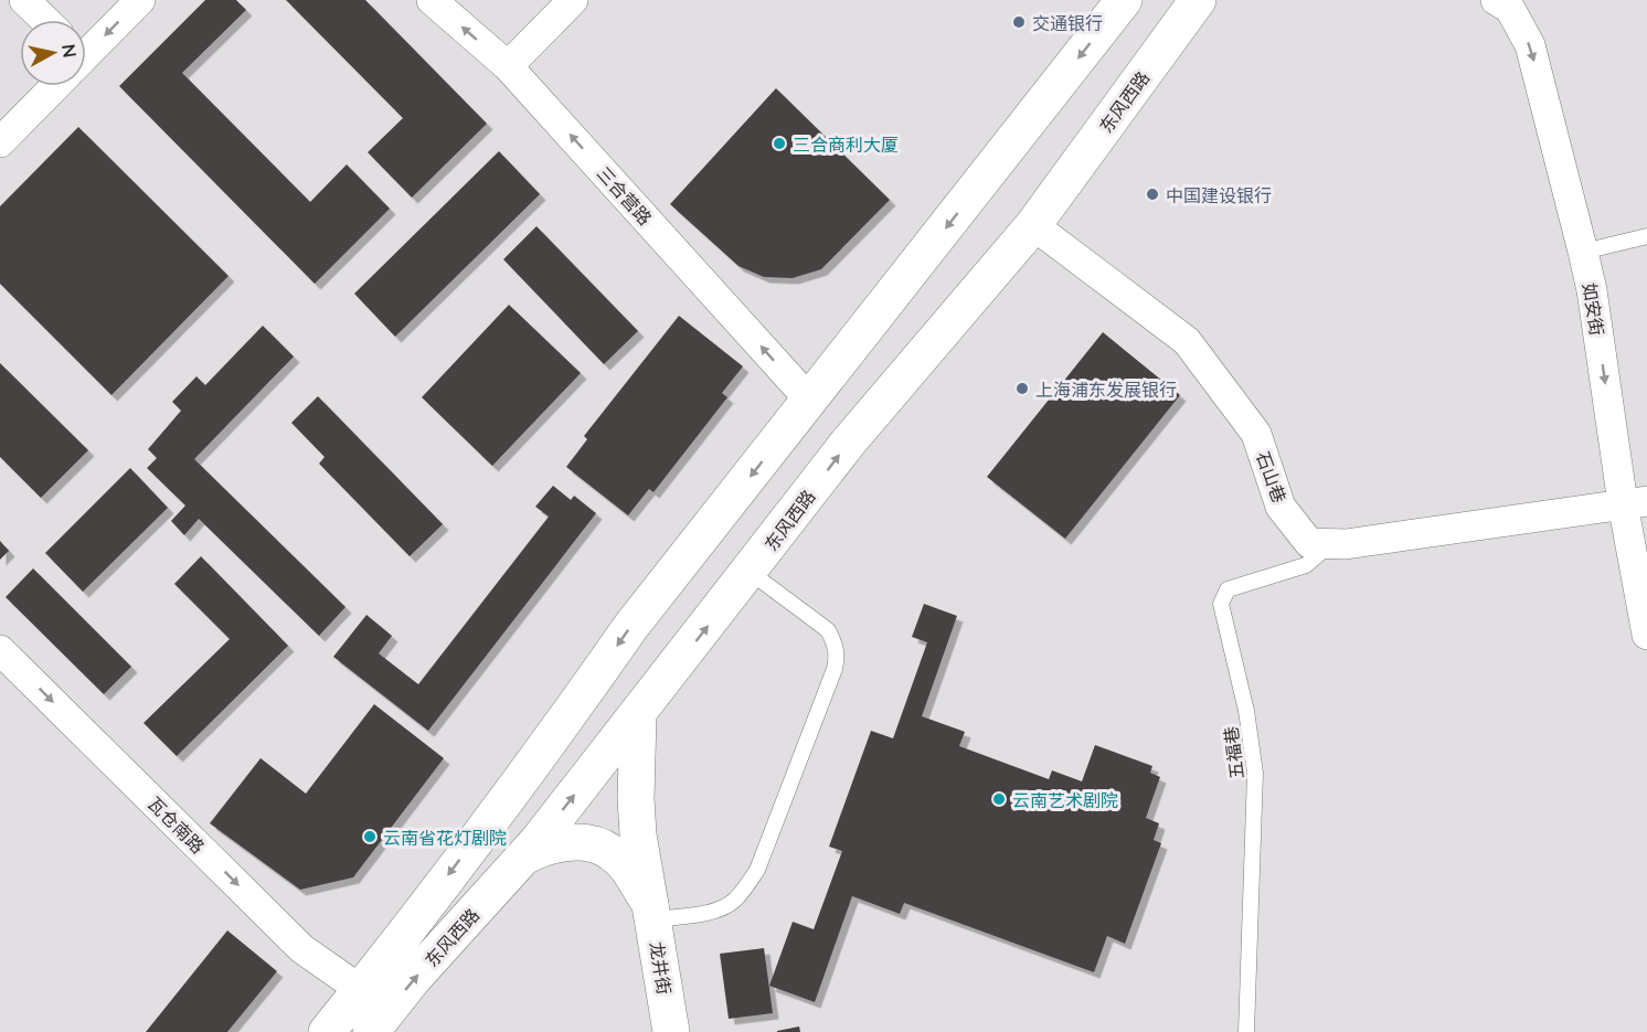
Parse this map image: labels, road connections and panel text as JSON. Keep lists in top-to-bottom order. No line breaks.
{"streets":{"main road":["东风西路","龙井街"],"street":["三合营路","如安街","石山巷","瓦仓南路"],"lane":["五福巷"]},"crossings":[["东风西路","三合营路"],["东风西路","石山巷"],["东风西路","瓦仓南路"],["东风西路","龙井街"],["如安街","石山巷"],["石山巷","五福巷"]],"one_way":["三合营路","如安街","瓦仓南路"],"places":["交通银行","三合商利大厦","中国建设银行","上海浦东发展银行","云南艺术剧院","云南省花灯剧院"],"north":"right"}
